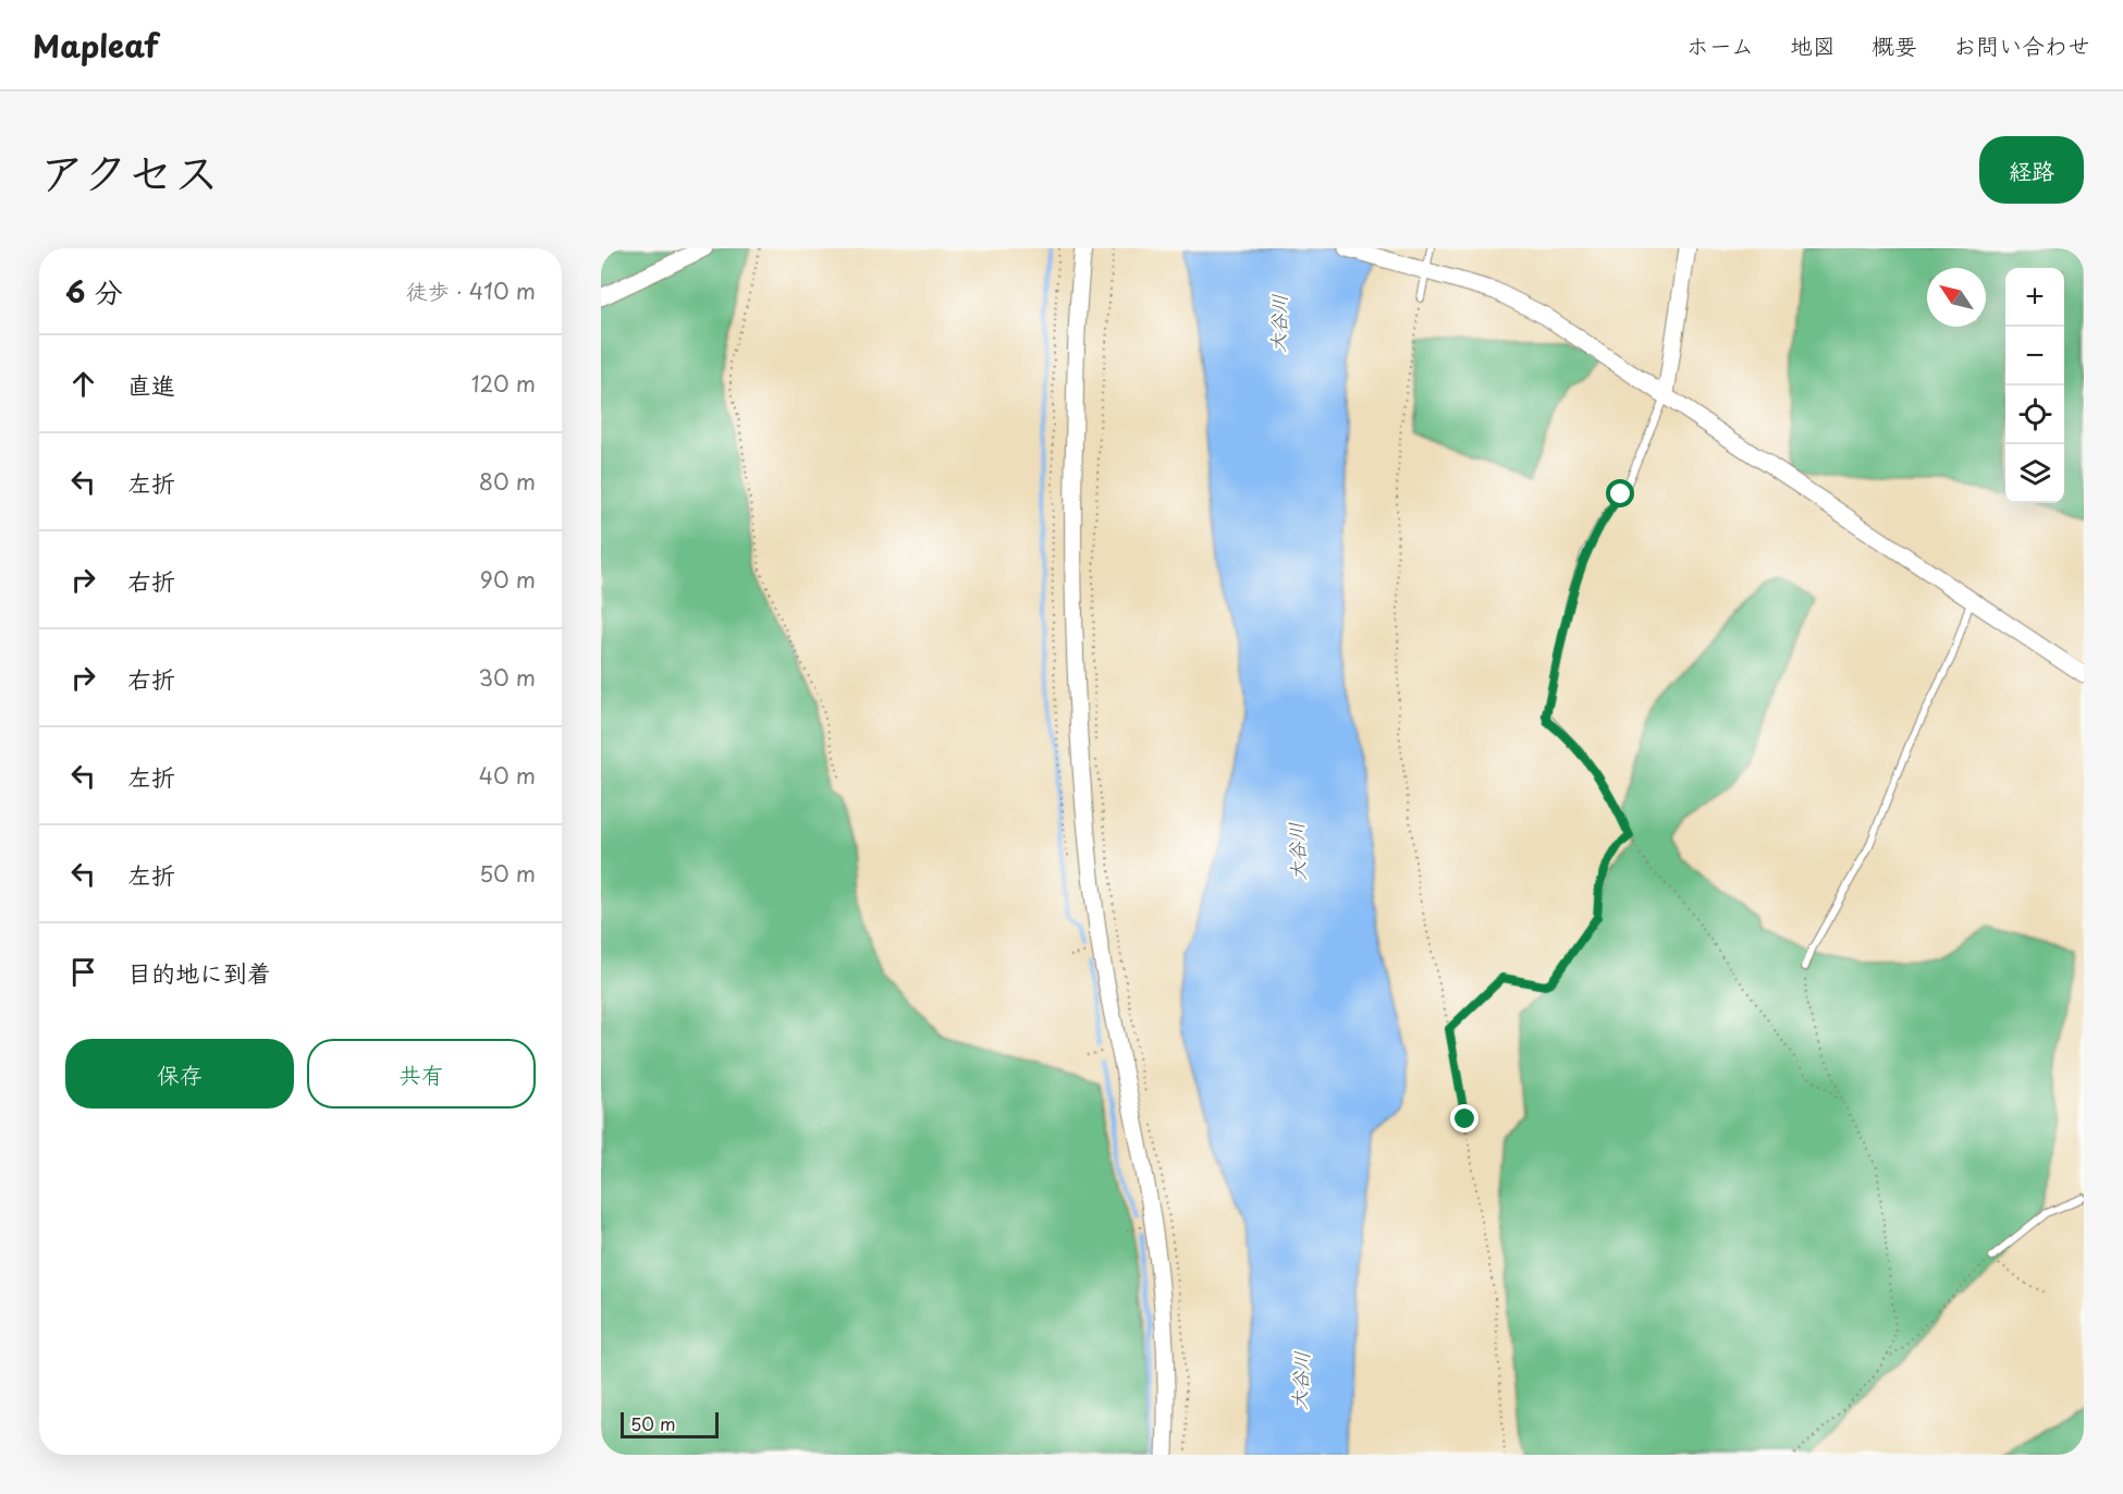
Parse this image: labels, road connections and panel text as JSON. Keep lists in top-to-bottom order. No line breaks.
{"water":["大谷川"],"scale_bar":"50 m","north":"top left","page":{"header":"Mapleaf","nav":["ホーム","地図","概要","お問い合わせ"],"title":"アクセス","buttons":["経路",["保存","共有"]],"heading":["6 分","徒歩 · 410 m"],"map_buttons":["+","−"],"list":[["直進","120 m"],["左折","80 m"],["右折","90 m"],["右折","30 m"],["左折","40 m"],["左折","50 m"],"目的地に到着"],"scale":"50 m"}}
